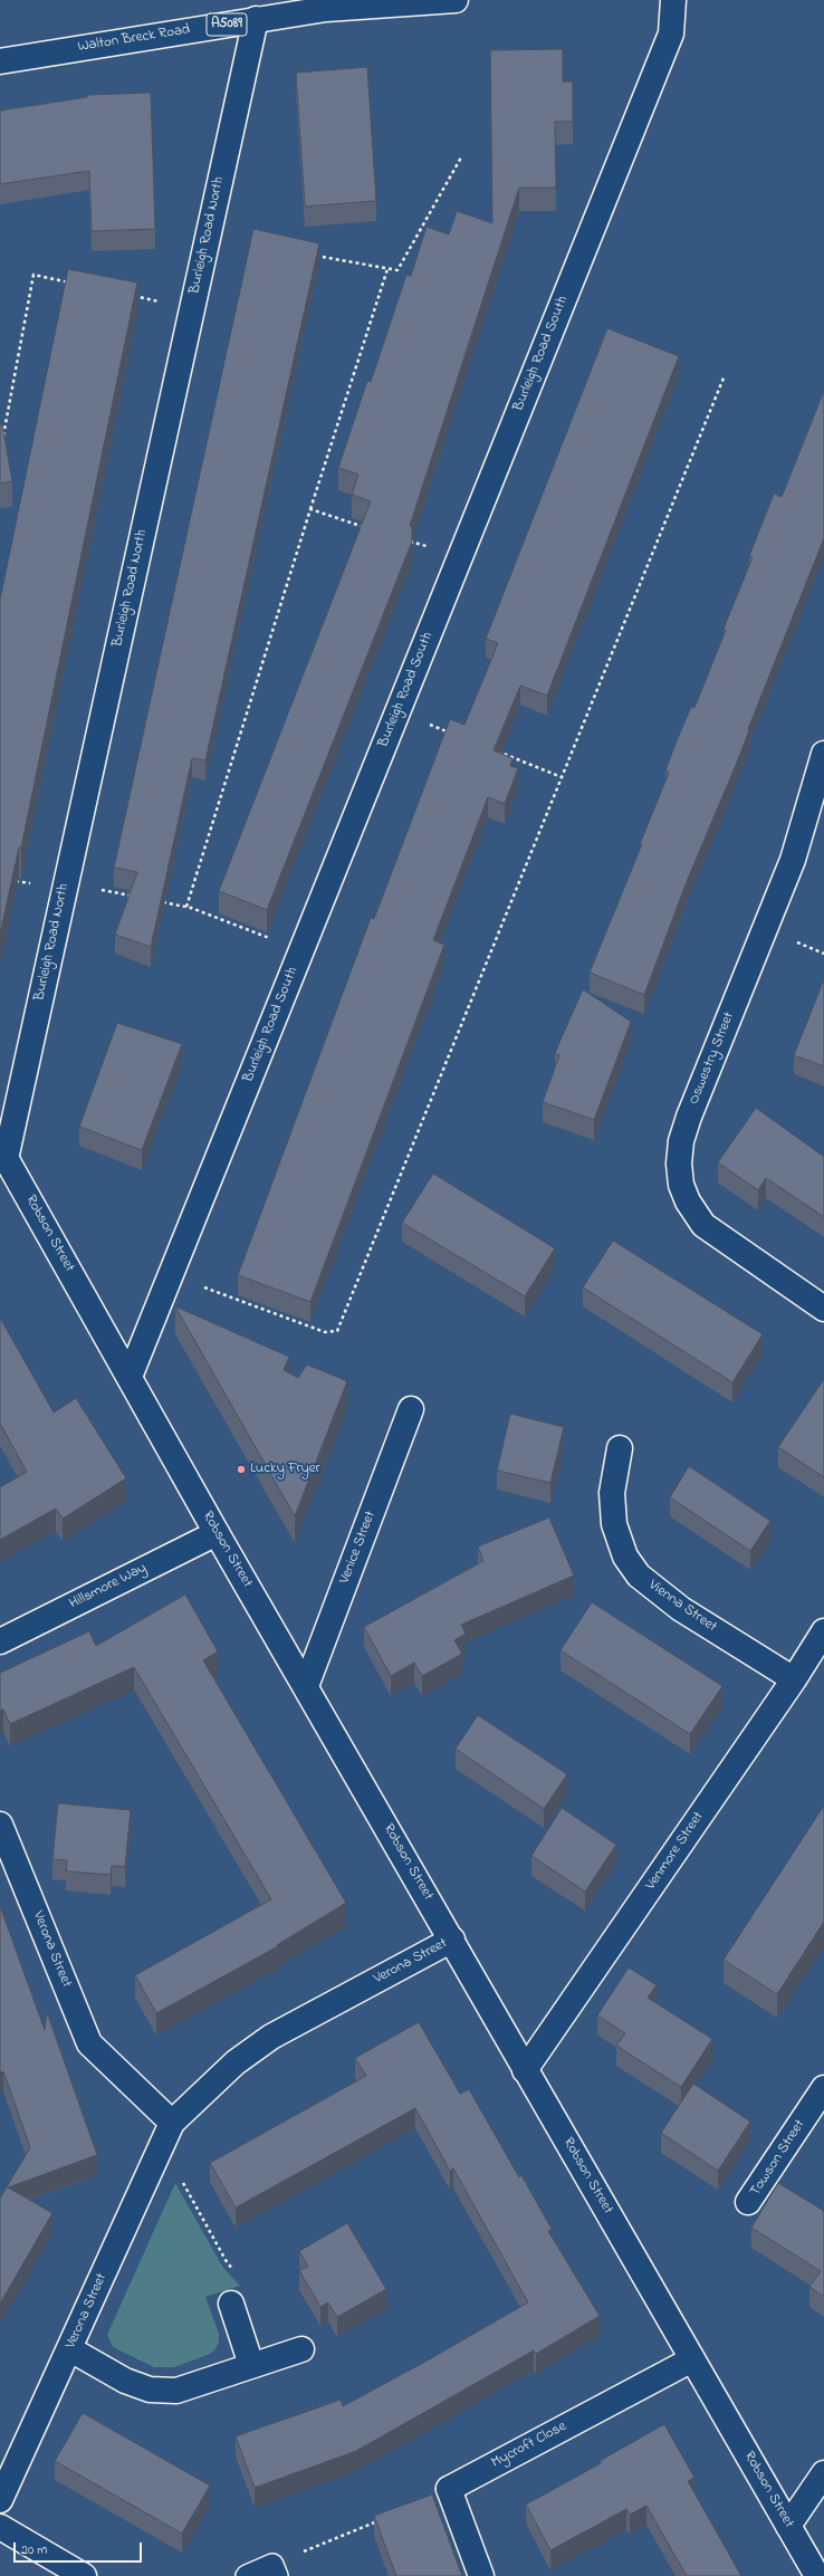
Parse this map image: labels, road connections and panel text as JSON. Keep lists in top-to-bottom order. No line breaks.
{"streets":{"main road":["A5089","Walton Breck Road","Burleigh Road North","Burleigh Road South","Oswestry Street","Robson Street","Venice Street","Hillsmore Way","Vienna Street","Venmore Street","Verona Street","Towson Street","Mycroft Close"]},"crossings":[["Walton Breck Road","Burleigh Road North"],["Burleigh Road North","Robson Street"],["Burleigh Road South","Robson Street"],["Robson Street","Venice Street"],["Robson Street","Hillsmore Way"],["Robson Street","Venmore Street"],["Robson Street","Verona Street"],["Robson Street","Mycroft Close"],["Vienna Street","Venmore Street"]],"places":["Lucky Fryer"],"scale_bar":"20 m"}
